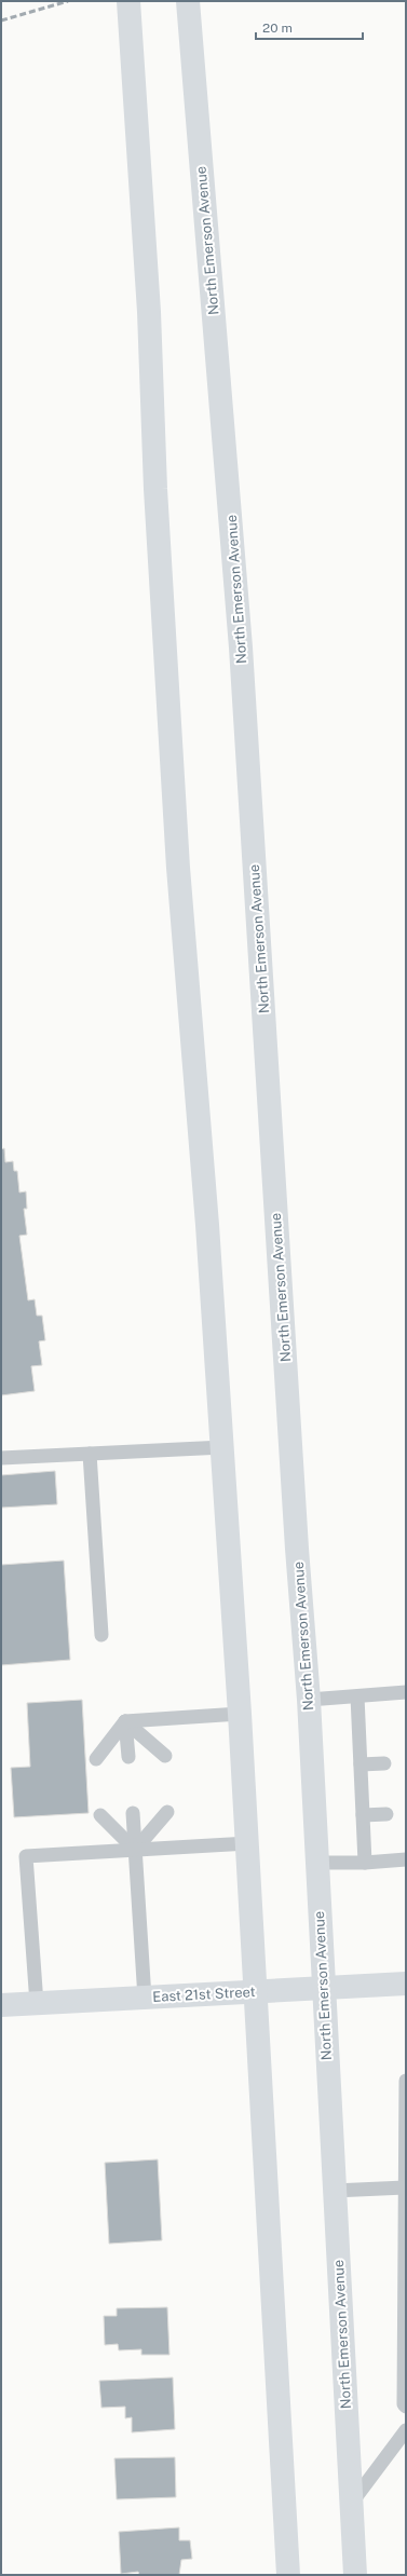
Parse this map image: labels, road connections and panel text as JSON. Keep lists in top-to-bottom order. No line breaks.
{"streets":{"main road":["North Emerson Avenue","East 21st Street"]},"crossings":[["North Emerson Avenue","East 21st Street"]],"scale_bar":"20 m"}
